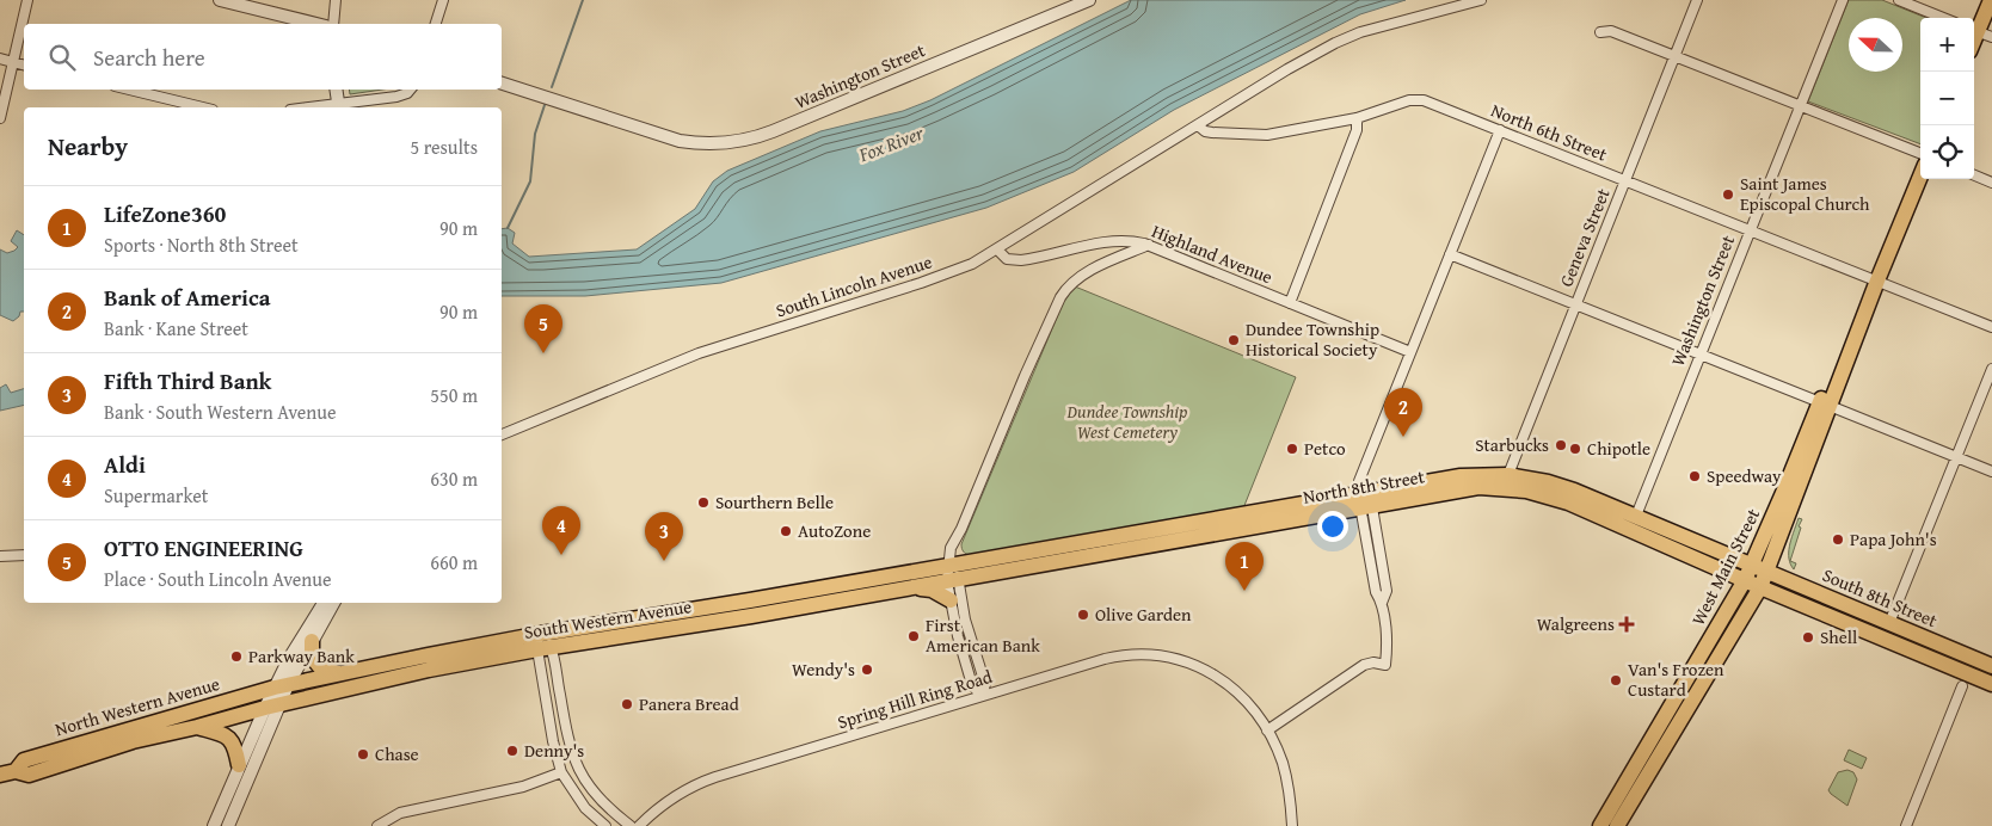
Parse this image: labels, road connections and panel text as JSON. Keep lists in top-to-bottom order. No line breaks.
{"streets":{"main road":["North 8th Street","West Main Street","South 8th Street","South Western Avenue","North Western Avenue"],"street":["Washington Street","North 6th Street","Geneva Street","Highland Avenue","South Lincoln Avenue","Spring Hill Ring Road"]},"crossings":[["Washington Street","North 6th Street"],["Washington Street","North 8th Street"],["North 6th Street","Geneva Street"],["North 6th Street","South Lincoln Avenue"],["North 6th Street","West Main Street"],["Geneva Street","North 8th Street"],["Highland Avenue","South Lincoln Avenue"],["North 8th Street","West Main Street"],["North 8th Street","South 8th Street"],["North 8th Street","South Western Avenue"],["West Main Street","South 8th Street"],["South Western Avenue","North Western Avenue"]],"water":["Fox River"],"parks":["Dundee Township West Cemetery"],"places":{"other":["Saint James Episcopal Church","Dundee Township Historical Society","Starbucks","Petco","Chipotle","Speedway","Sourthern Belle","AutoZone","Papa John's","Olive Garden","First American Bank","Shell","Parkway Bank","Wendy's","Van's Frozen Custard","Panera Bread","Denny's","Chase"],"health":["Walgreens"]},"north":"left","page":{"map_buttons":["+","−"],"search":"Search here","heading":["Nearby","5 results"],"list":[{"mark":"1","name":"LifeZone360","note":"Sports · North 8th Street","value":"90 m"},{"mark":"2","name":"Bank of America","note":"Bank · Kane Street","value":"90 m"},{"mark":"3","name":"Fifth Third Bank","note":"Bank · South Western Avenue","value":"550 m"},{"mark":"4","name":"Aldi","note":"Supermarket","value":"630 m"},{"mark":"5","name":"OTTO ENGINEERING","note":"Place · South Lincoln Avenue","value":"660 m"}],"pins":["5","2","4","3","1"]}}
